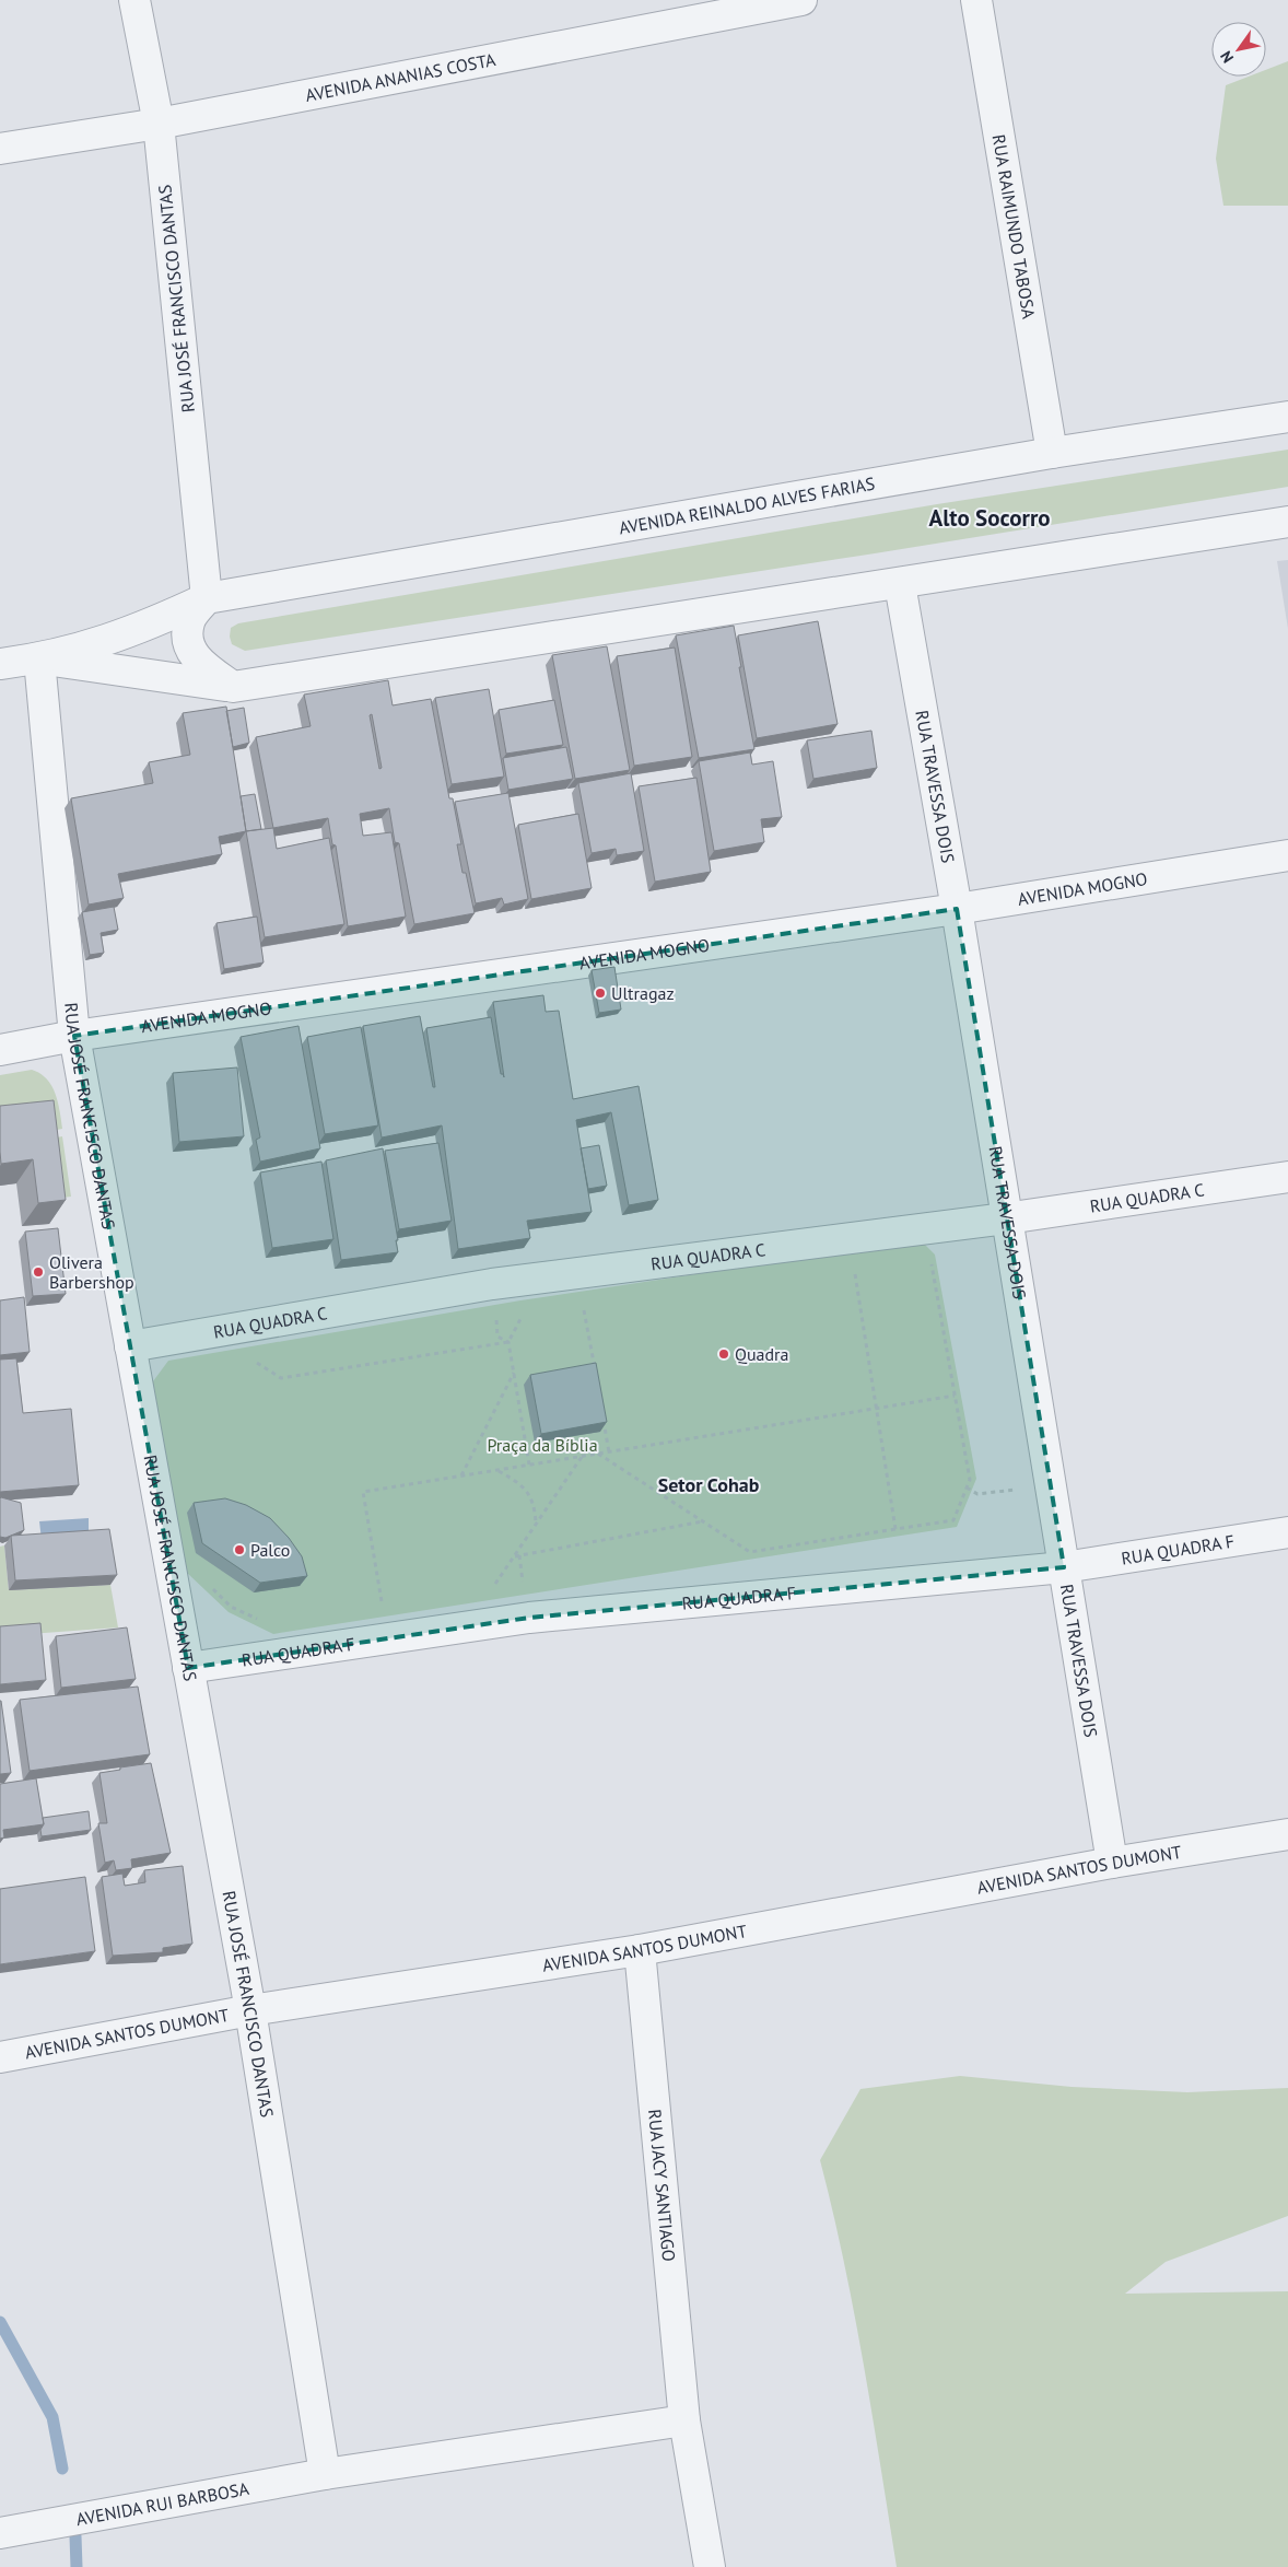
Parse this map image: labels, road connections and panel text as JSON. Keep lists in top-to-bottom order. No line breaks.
{"streets":{"street":["AVENIDA ANANIAS COSTA","RUA RAIMUNDO TABOSA","RUA JOSÉ FRANCISCO DANTAS","AVENIDA REINALDO ALVES FARIAS","RUA TRAVESSA DOIS","AVENIDA MOGNO","RUA QUADRA C","RUA QUADRA F","AVENIDA SANTOS DUMONT","RUA JACY SANTIAGO","AVENIDA RUI BARBOSA"]},"crossings":[["AVENIDA ANANIAS COSTA","RUA JOSÉ FRANCISCO DANTAS"],["RUA RAIMUNDO TABOSA","AVENIDA REINALDO ALVES FARIAS"],["RUA JOSÉ FRANCISCO DANTAS","AVENIDA REINALDO ALVES FARIAS"],["RUA JOSÉ FRANCISCO DANTAS","AVENIDA MOGNO"],["RUA JOSÉ FRANCISCO DANTAS","RUA QUADRA C"],["RUA JOSÉ FRANCISCO DANTAS","RUA QUADRA F"],["RUA JOSÉ FRANCISCO DANTAS","AVENIDA SANTOS DUMONT"],["RUA JOSÉ FRANCISCO DANTAS","AVENIDA RUI BARBOSA"],["AVENIDA REINALDO ALVES FARIAS","RUA TRAVESSA DOIS"],["RUA TRAVESSA DOIS","AVENIDA MOGNO"],["RUA TRAVESSA DOIS","RUA QUADRA C"],["RUA TRAVESSA DOIS","RUA QUADRA F"],["RUA TRAVESSA DOIS","AVENIDA SANTOS DUMONT"],["AVENIDA SANTOS DUMONT","RUA JACY SANTIAGO"]],"districts":["Alto Socorro","Setor Cohab"],"parks":["Praça da Bíblia"],"places":["Ultragaz","Olivera Barbershop","Quadra","Palco"],"north":"bottom left"}
